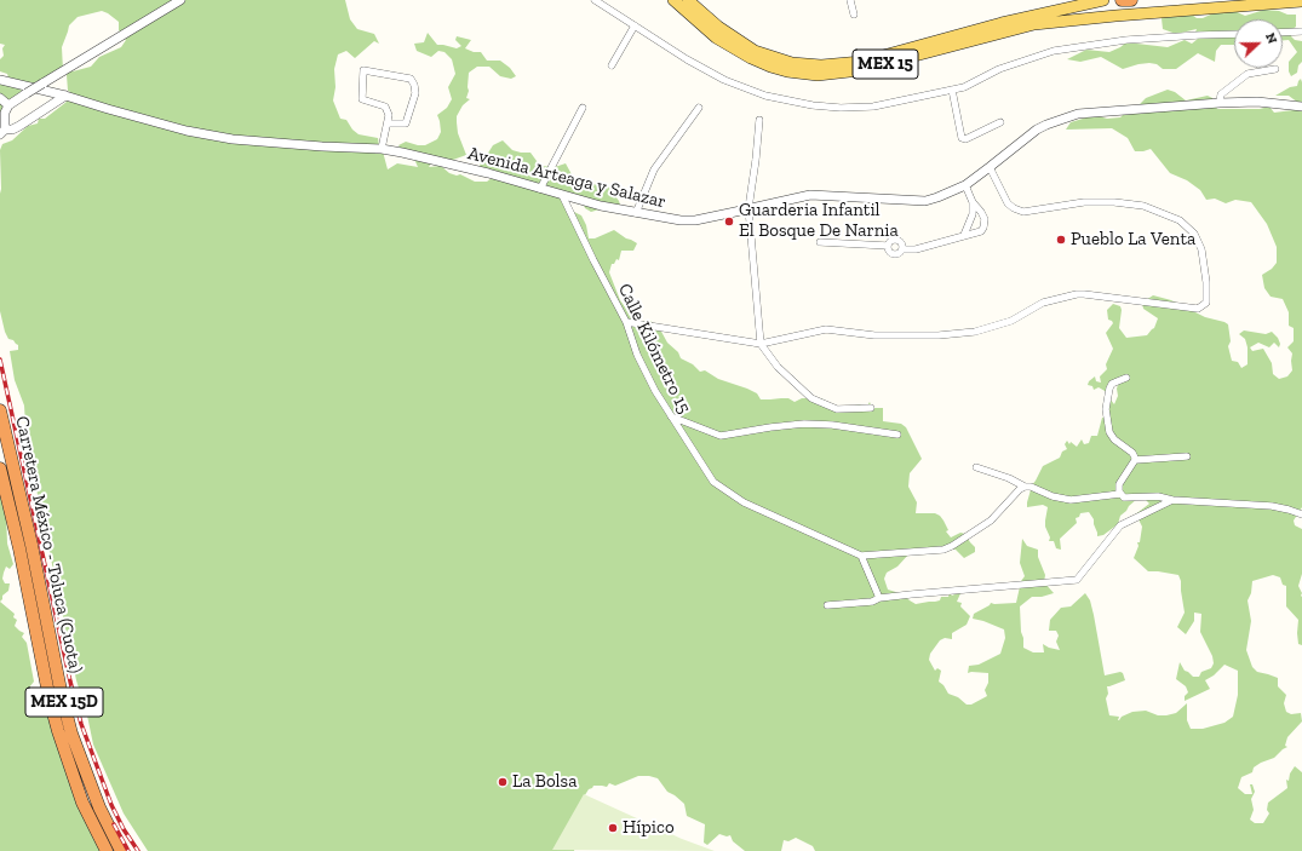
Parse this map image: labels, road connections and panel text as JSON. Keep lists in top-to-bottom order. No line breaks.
{"streets":{"highway":["Carretera México - Toluca (Cuota)","MEX 15D"],"main road":["MEX 15"],"street":["Avenida Arteaga y Salazar","Calle Kilómetro 15"]},"crossings":[["Avenida Arteaga y Salazar","Calle Kilómetro 15"]],"places":["Guarderia Infantil El Bosque De Narnia","Pueblo La Venta","La Bolsa","Hípico"],"north":"right"}
